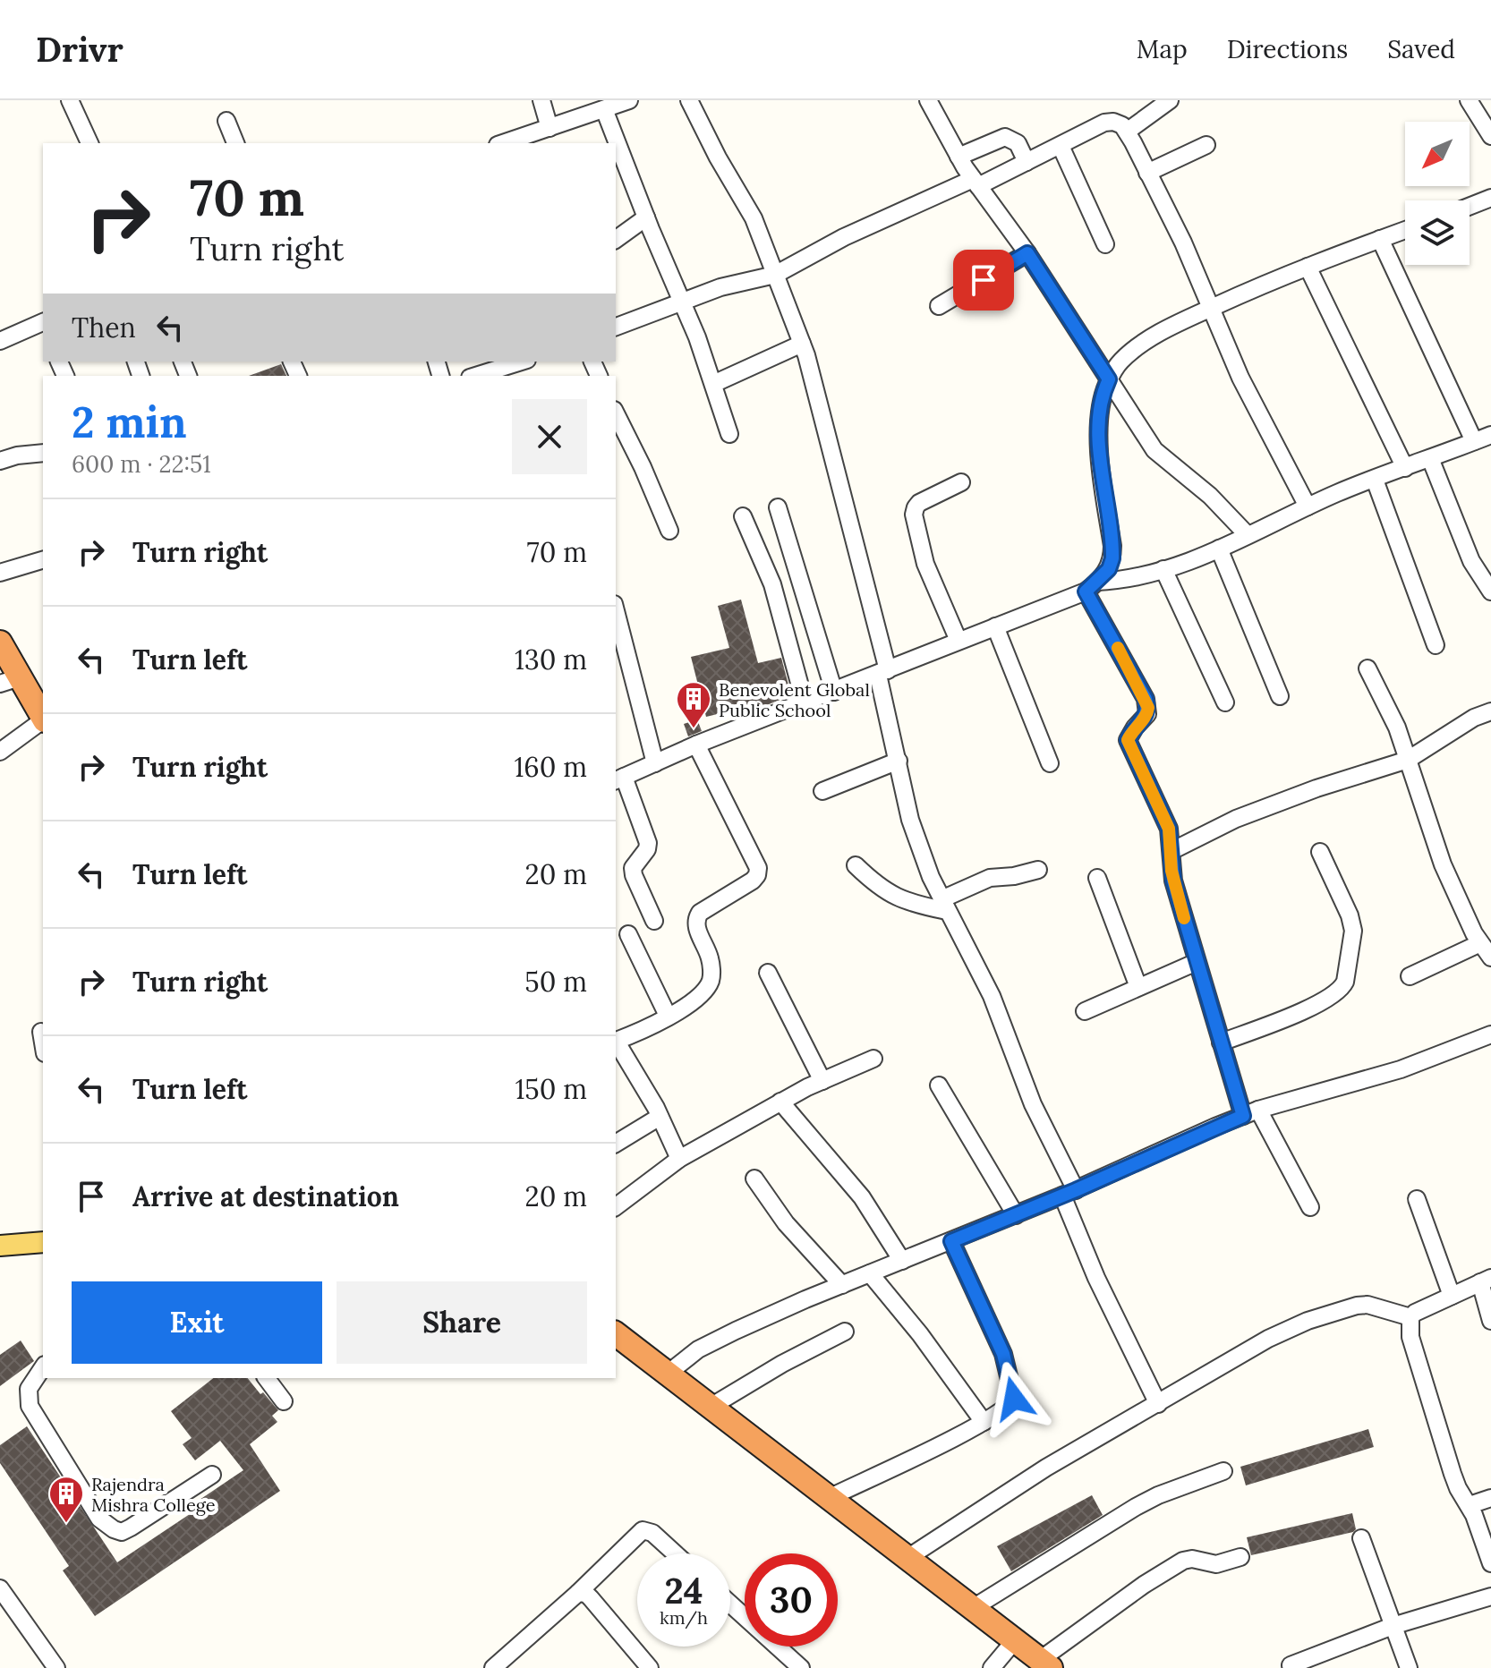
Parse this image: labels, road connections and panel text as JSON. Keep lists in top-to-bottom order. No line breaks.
{"places":{"building":["Benevolent Global Public School","Rajendra Mishra College"]},"north":"bottom left","page":{"header":"Drivr","nav":["Map","Directions","Saved"],"turn":["70 m","Turn right"],"then":"Then","heading":["2 min","600 m · 22:51"],"list":[{"name":"Turn right","value":"70 m"},{"name":"Turn left","value":"130 m"},{"name":"Turn right","value":"160 m"},{"name":"Turn left","value":"20 m"},{"name":"Turn right","value":"50 m"},{"name":"Turn left","value":"150 m"},{"name":"Arrive at destination","value":"20 m"}],"buttons":["Exit","Share"],"speed":"24 km/h","limit":"30"}}
